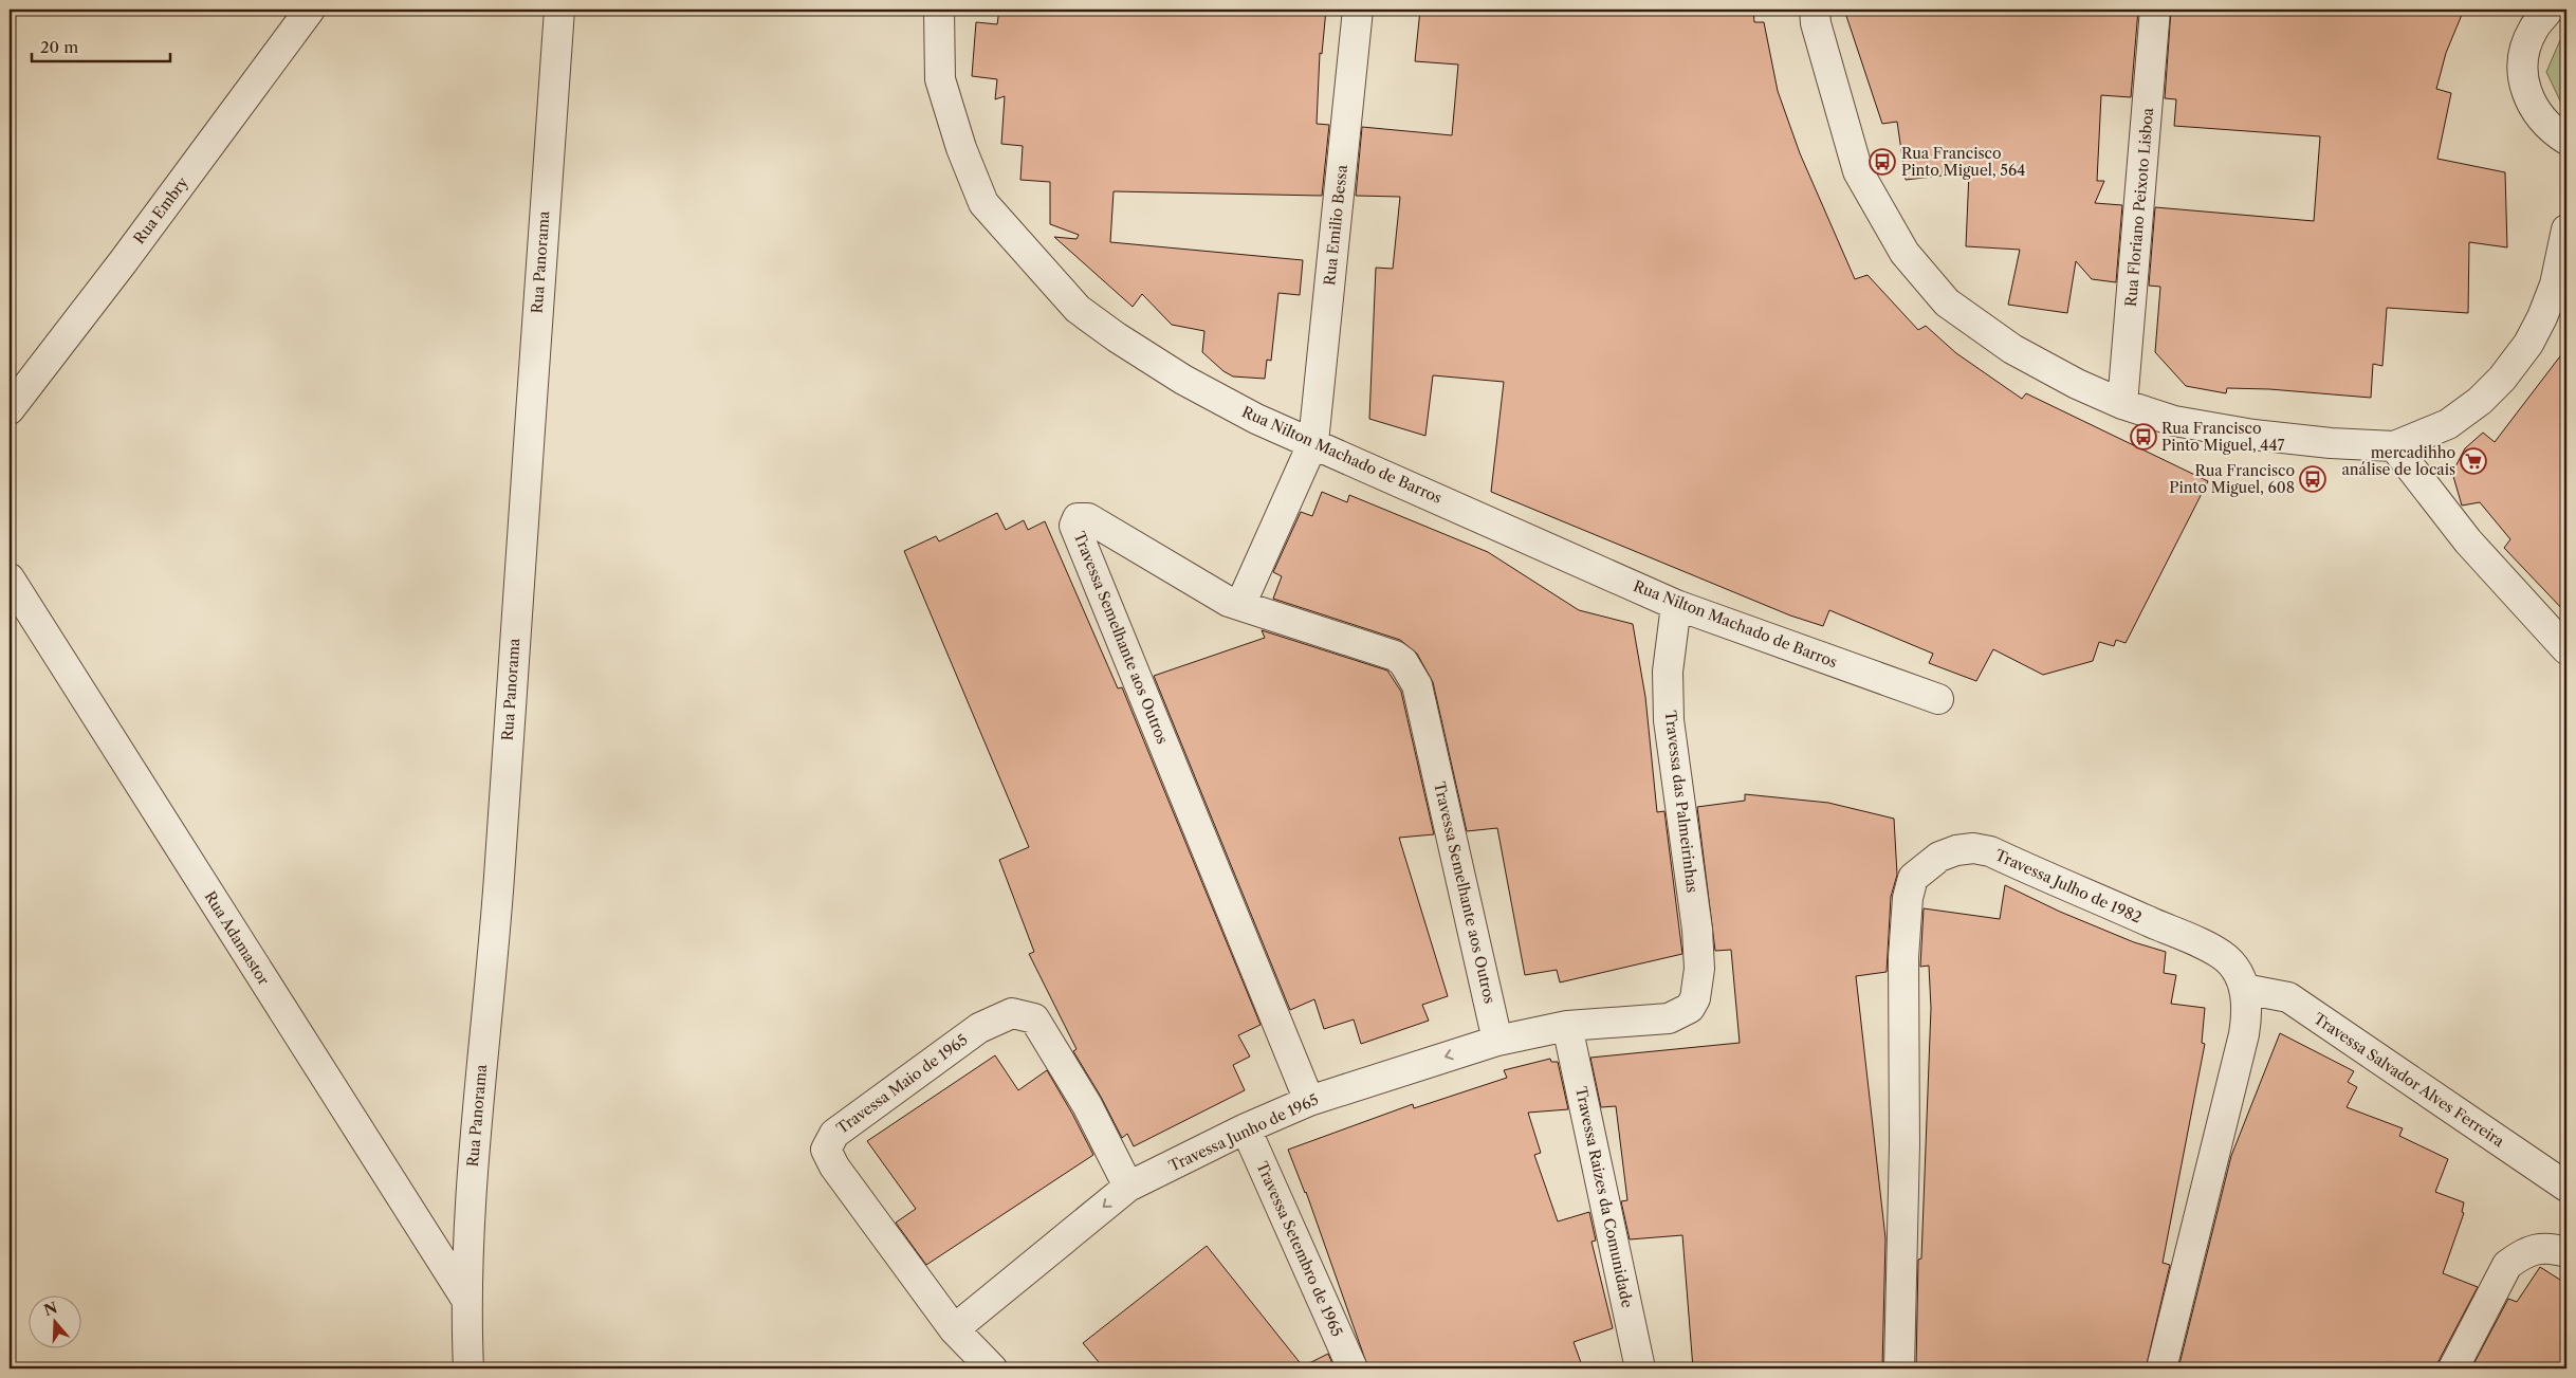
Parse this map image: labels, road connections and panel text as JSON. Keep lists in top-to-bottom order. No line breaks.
{"streets":{"street":["Rua Floriano Peixoto Lisboa","Rua Embry","Rua Emilio Bessa","Rua Panorama","Rua Nilton Machado de Barros","Travessa Semelhante aos Outros","Travessa das Palmeirinhas","Travessa Julho de 1982","Rua Adamastor","Travessa Salvador Alves Ferreira","Travessa Maio de 1965","Travessa Junho de 1965","Travessa Raizes da Comunidade","Travessa Setembro de 1965"]},"crossings":[["Rua Emilio Bessa","Rua Nilton Machado de Barros"],["Rua Emilio Bessa","Travessa Semelhante aos Outros"],["Rua Panorama","Rua Adamastor"],["Rua Nilton Machado de Barros","Travessa das Palmeirinhas"],["Travessa Semelhante aos Outros","Travessa Junho de 1965"],["Travessa das Palmeirinhas","Travessa Junho de 1965"],["Travessa Julho de 1982","Travessa Salvador Alves Ferreira"],["Travessa Maio de 1965","Travessa Junho de 1965"],["Travessa Junho de 1965","Travessa Raizes da Comunidade"],["Travessa Junho de 1965","Travessa Setembro de 1965"]],"one_way":["Travessa Junho de 1965"],"places":{"bus stop":["Rua Francisco Pinto Miguel, 564","Rua Francisco Pinto Miguel, 447","Rua Francisco Pinto Miguel, 608"],"supermarket":["mercadihho análise de locais"]},"scale_bar":"20 m","north":"top"}
